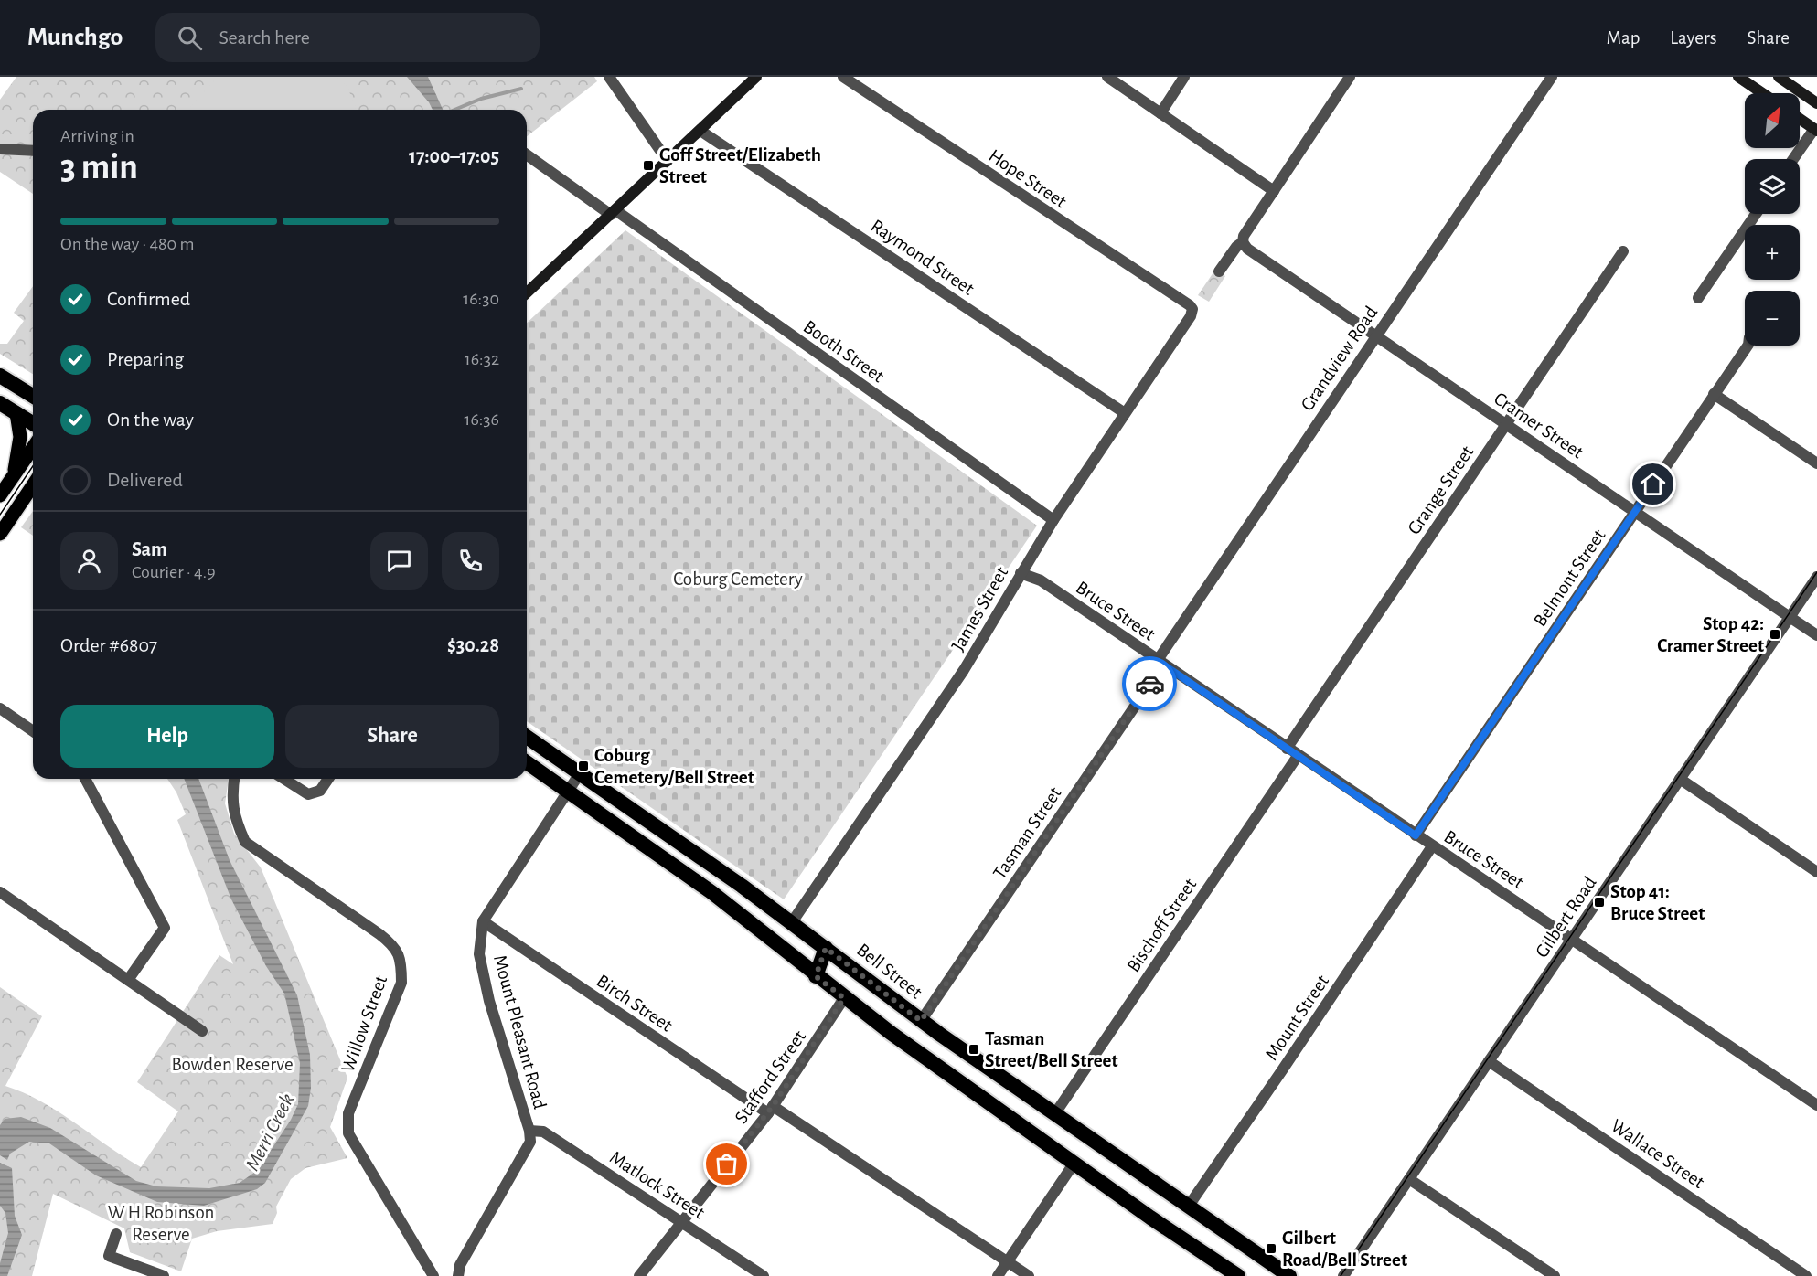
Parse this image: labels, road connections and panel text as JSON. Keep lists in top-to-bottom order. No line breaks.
{"streets":{"highway":["Bell Street"],"street":["Hope Street","Raymond Street","Booth Street","Grandview Road","Cramer Street","Grange Street","Belmont Street","James Street","Bruce Street","Tasman Street","Gilbert Road","Bischoff Street","Birch Street","Mount Street","Willow Street","Mount Pleasant Road","Stafford Street","Wallace Street","Matlock Street"]},"crossings":[["Hope Street","James Street"],["Raymond Street","James Street"],["Booth Street","James Street"],["Grandview Road","Cramer Street"],["Grandview Road","Bruce Street"],["Grandview Road","Tasman Street"],["Cramer Street","Grange Street"],["Cramer Street","Belmont Street"],["Cramer Street","Gilbert Road"],["Grange Street","Bruce Street"],["Belmont Street","Bruce Street"],["James Street","Bruce Street"],["James Street","Bell Street"],["Bruce Street","Tasman Street"],["Bruce Street","Gilbert Road"],["Bruce Street","Bischoff Street"],["Bruce Street","Mount Street"],["Tasman Street","Bell Street"],["Gilbert Road","Wallace Street"],["Bischoff Street","Bell Street"],["Bell Street","Mount Street"],["Bell Street","Mount Pleasant Road"],["Birch Street","Mount Pleasant Road"],["Birch Street","Stafford Street"],["Mount Pleasant Road","Matlock Street"],["Stafford Street","Matlock Street"]],"water":["Merri Creek"],"parks":["Coburg Cemetery","Bowden Reserve","W H Robinson Reserve"],"places":{"transit":["Goff Street/Elizabeth Street","Stop 42: Cramer Street","Coburg Cemetery/Bell Street","Stop 41: Bruce Street","Tasman Street/Bell Street","Gilbert Road/Bell Street"]},"north":"top right","page":{"header":"Munchgo","search":"Search here","nav":["Map","Layers","Share"],"map_buttons":["+","−"],"heading":["3 min","Arriving in","17:00–17:05"],"panel":["Sam","Courier · 4.9","Order #6807","$30.28"],"bar":"On the way · 480 m","list":[["Confirmed","16:30"],["Preparing","16:32"],["On the way","16:36"],"Delivered"],"buttons":["Help","Share"]}}
